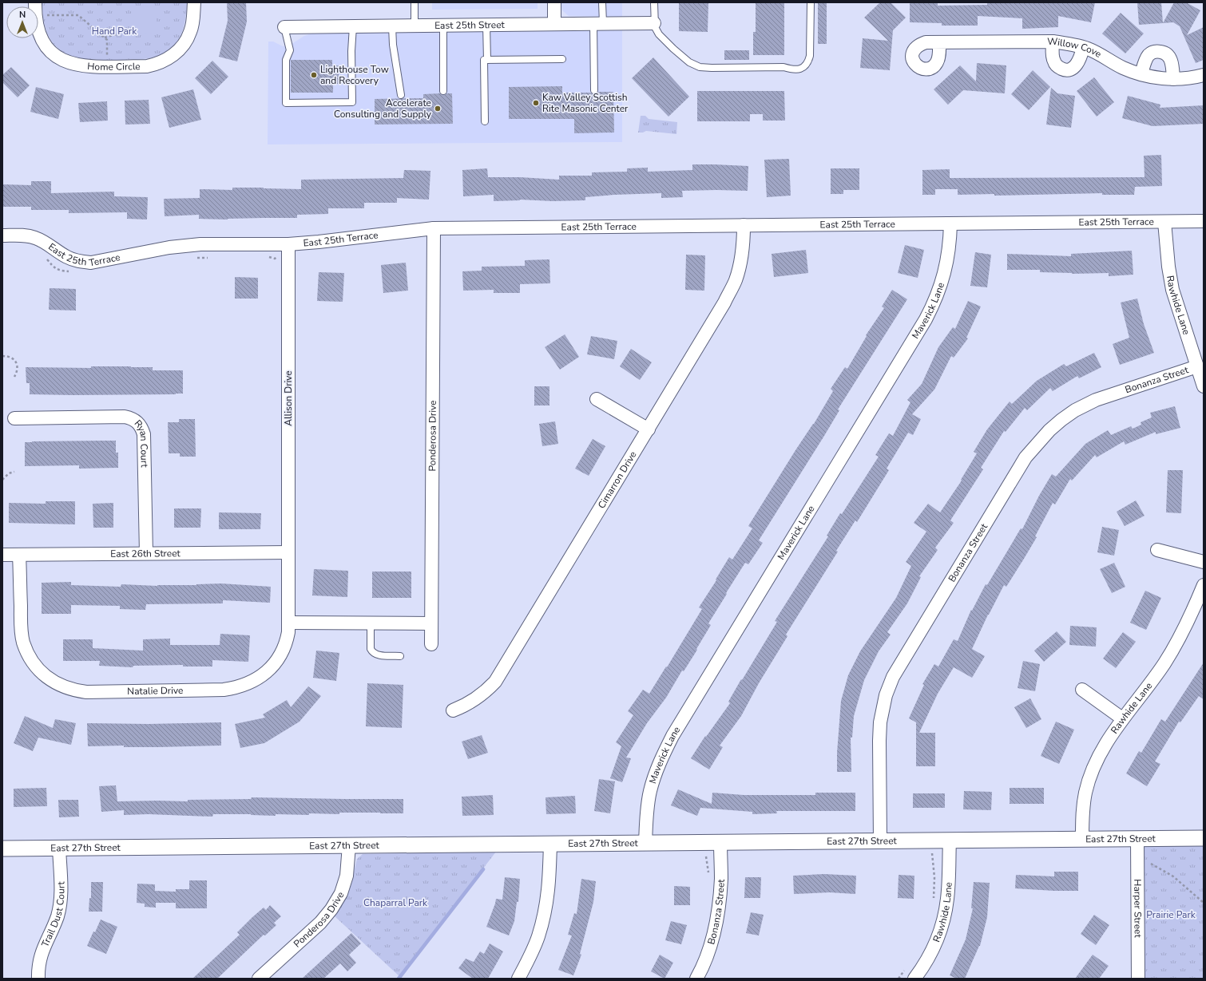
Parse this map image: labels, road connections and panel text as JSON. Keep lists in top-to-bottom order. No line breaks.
{"streets":{"street":["East 25th Street","Willow Cove","Home Circle","East 25th Terrace","Rawhide Lane","Maverick Lane","Bonanza Street","Allison Drive","Ponderosa Drive","Ryan Court","Cimarron Drive","East 26th Street","Natalie Drive","East 27th Street","Harper Street","Trail Dust Court"]},"crossings":[["East 25th Terrace","Rawhide Lane"],["East 25th Terrace","Maverick Lane"],["East 25th Terrace","Allison Drive"],["East 25th Terrace","Ponderosa Drive"],["East 25th Terrace","Cimarron Drive"],["Rawhide Lane","Bonanza Street"],["Rawhide Lane","East 27th Street"],["Maverick Lane","East 27th Street"],["Bonanza Street","East 27th Street"],["Allison Drive","East 26th Street"],["Allison Drive","Natalie Drive"],["Ponderosa Drive","East 27th Street"],["Ryan Court","East 26th Street"],["East 26th Street","Natalie Drive"],["East 27th Street","Harper Street"],["East 27th Street","Trail Dust Court"]],"parks":["Hand Park","Chaparral Park","Prairie Park"],"places":["Lighthouse Tow and Recovery","Kaw Valley Scottish Rite Masonic Center","Accelerate Consulting and Supply"],"north":"top"}
